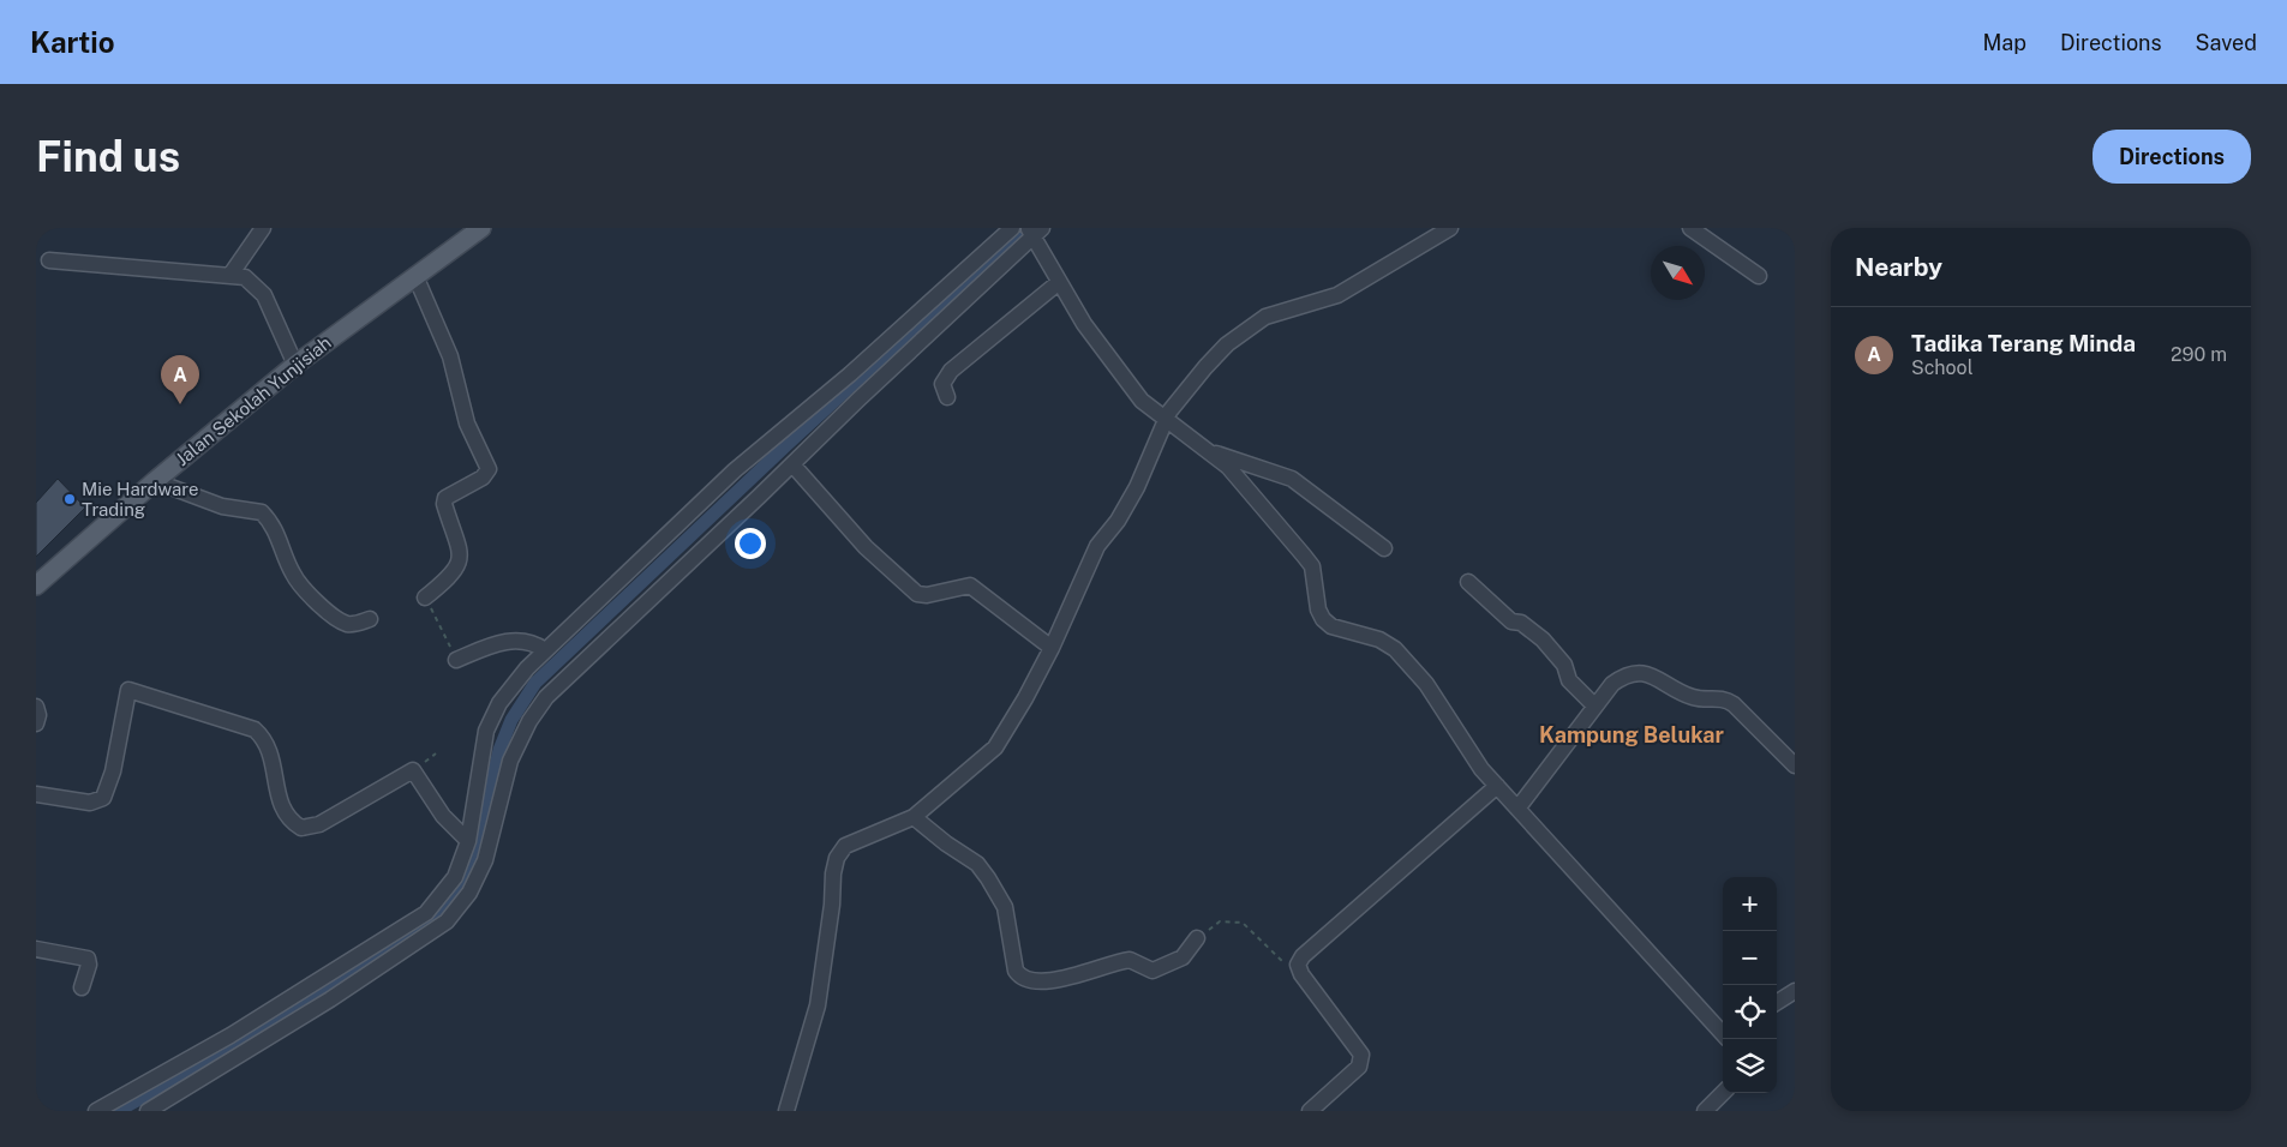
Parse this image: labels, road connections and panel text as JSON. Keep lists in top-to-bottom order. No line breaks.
{"streets":{"main road":["Jalan Sekolah Yunjisiah"]},"districts":["Kampung Belukar"],"places":["Mie Hardware Trading"],"north":"bottom right","page":{"header":"Kartio","nav":["Map","Directions","Saved"],"buttons":"Directions","title":"Find us","heading":"Nearby","list":[{"mark":"A","name":"Tadika Terang Minda","note":"School","value":"290 m"}],"pins":"A","map_buttons":["+","−"]}}
